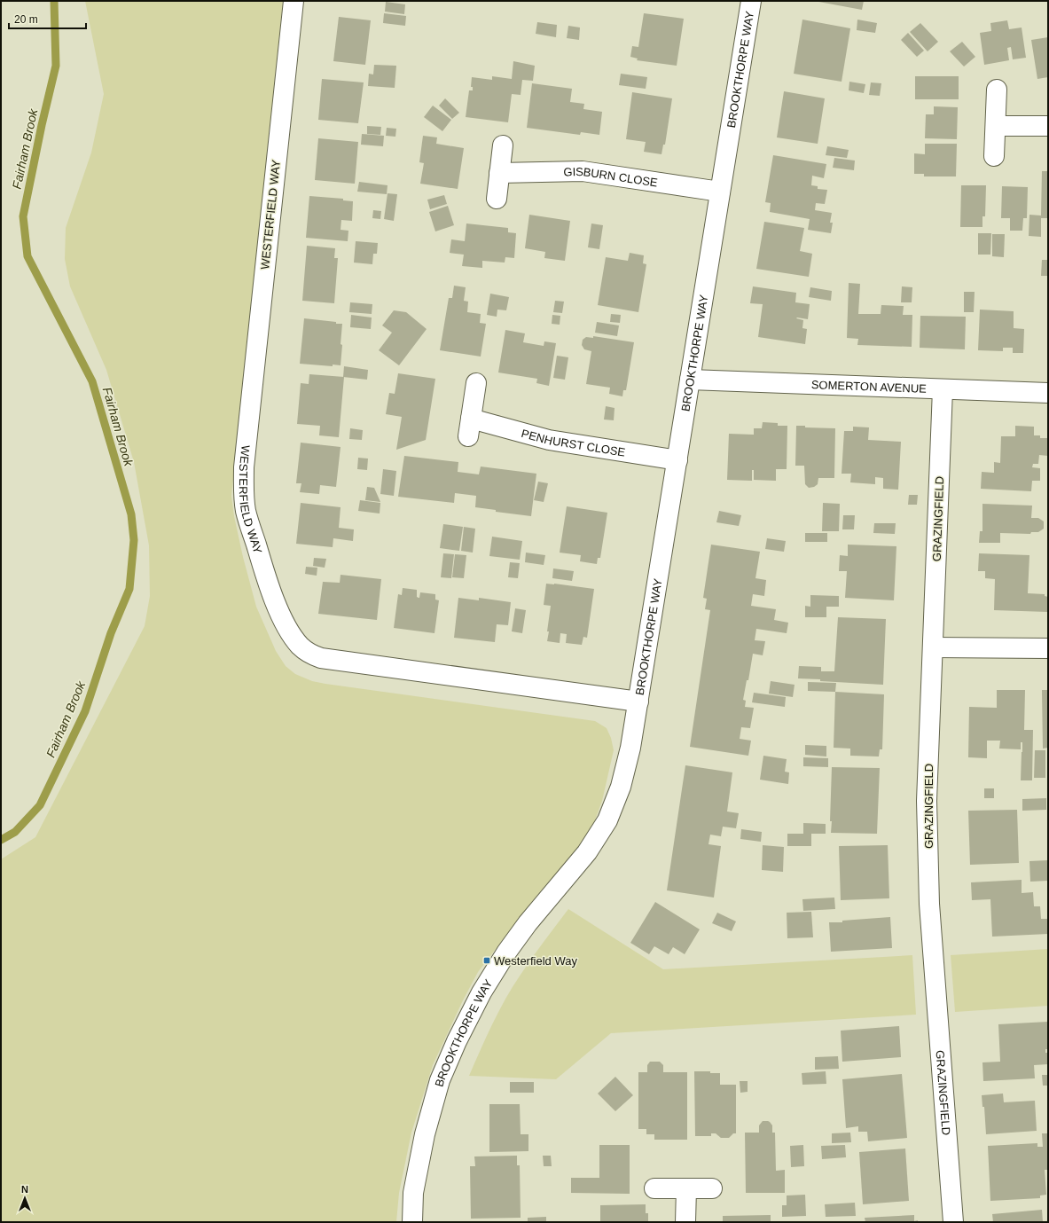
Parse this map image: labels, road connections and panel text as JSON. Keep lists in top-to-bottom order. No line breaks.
{"streets":{"street":["BROOKTHORPE WAY","GISBURN CLOSE","WESTERFIELD WAY","SOMERTON AVENUE","PENHURST CLOSE","GRAZINGFIELD"]},"crossings":[["BROOKTHORPE WAY","GISBURN CLOSE"],["BROOKTHORPE WAY","WESTERFIELD WAY"],["BROOKTHORPE WAY","SOMERTON AVENUE"],["BROOKTHORPE WAY","PENHURST CLOSE"],["SOMERTON AVENUE","GRAZINGFIELD"]],"water":["Fairham Brook"],"places":{"transit":["Westerfield Way"]},"scale_bar":"20 m","north":"top"}
